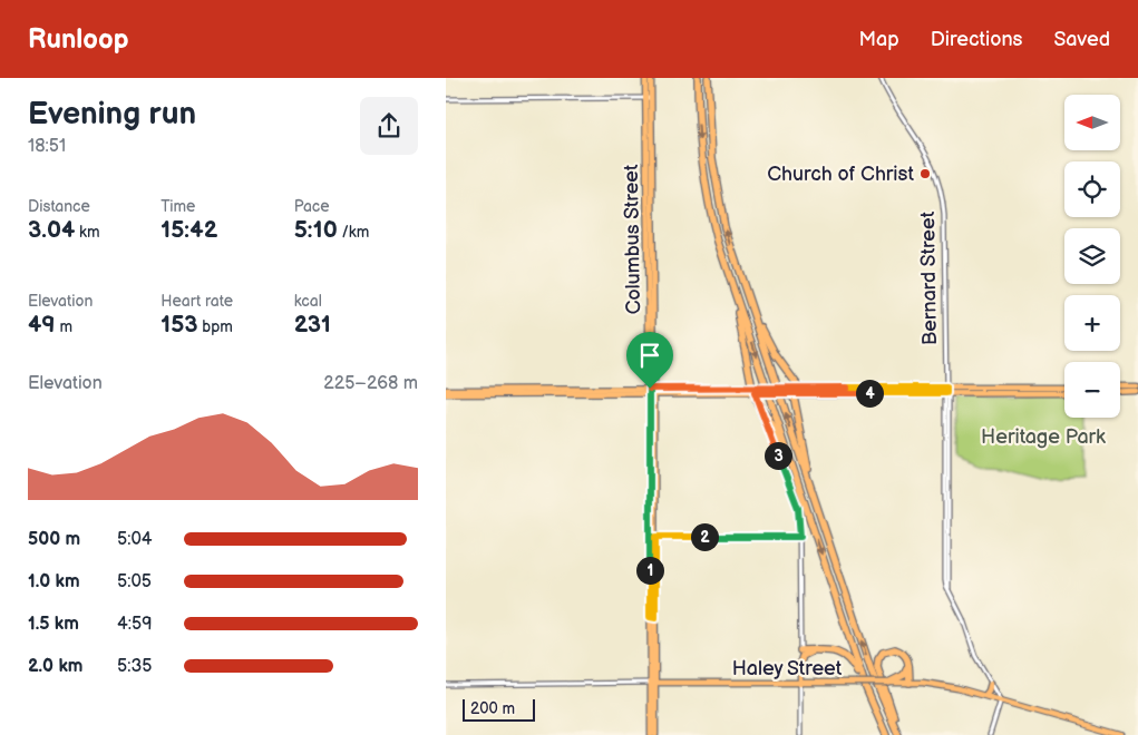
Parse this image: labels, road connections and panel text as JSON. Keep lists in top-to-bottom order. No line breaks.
{"streets":{"main road":["Columbus Street","Haley Street"],"street":["Bernard Street"]},"crossings":[["Columbus Street","Haley Street"],["Bernard Street","Haley Street"]],"parks":["Heritage Park"],"places":["Church of Christ"],"scale_bar":"200 m","north":"left","page":{"header":"Runloop","nav":["Map","Directions","Saved"],"heading":["Evening run","18:51"],"map_buttons":["+","−"],"stats":[["Distance","3.04 km"],["Time","15:42"],["Pace","5:10 /km"],["Elevation","49 m"],["Heart rate","153 bpm"],["kcal","231"]],"chart":["Elevation","225–268 m"],"pins":["4","3","2","1"],"list":[{"name":"500 m","note":"5:04"},{"name":"1.0 km","note":"5:05"},{"name":"1.5 km","note":"4:59"},{"name":"2.0 km","note":"5:35"}],"scale":"200 m"}}
